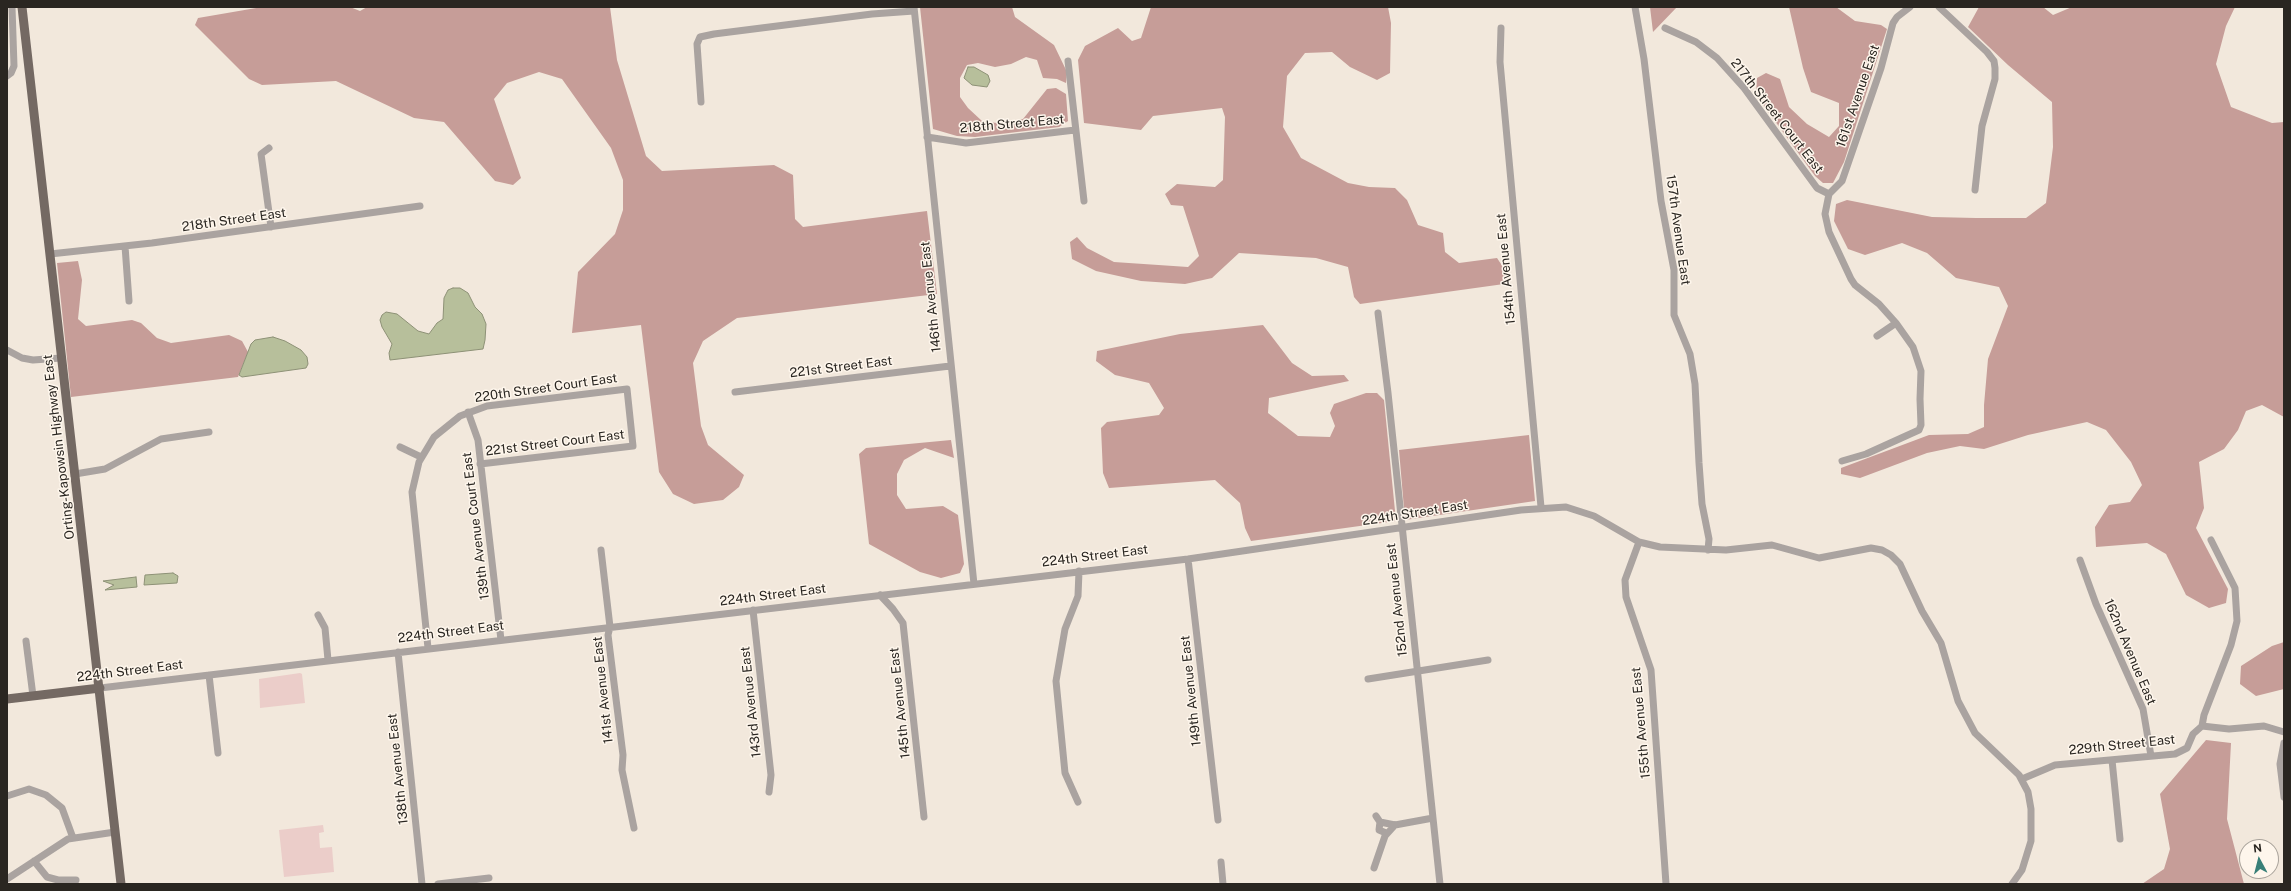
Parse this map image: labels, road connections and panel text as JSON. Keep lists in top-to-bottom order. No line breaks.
{"streets":{"main road":["Orting-Kapowsin Highway East","224th Street East"],"street":["161st Avenue East","217th Street Court East","218th Street East","157th Avenue East","154th Avenue East","146th Avenue East","221st Street East","220th Street Court East","221st Street Court East","139th Avenue Court East","152nd Avenue East","162nd Avenue East","141st Avenue East","149th Avenue East","143rd Avenue East","145th Avenue East","155th Avenue East","229th Street East","138th Avenue East"]},"crossings":[["161st Avenue East","217th Street Court East"],["218th Street East","146th Avenue East"],["218th Street East","Orting-Kapowsin Highway East"],["157th Avenue East","224th Street East"],["154th Avenue East","224th Street East"],["146th Avenue East","221st Street East"],["146th Avenue East","224th Street East"],["220th Street Court East","221st Street Court East"],["220th Street Court East","224th Street East"],["220th Street Court East","139th Avenue Court East"],["221st Street Court East","139th Avenue Court East"],["Orting-Kapowsin Highway East","224th Street East"],["224th Street East","139th Avenue Court East"],["224th Street East","152nd Avenue East"],["224th Street East","141st Avenue East"],["224th Street East","149th Avenue East"],["224th Street East","143rd Avenue East"],["224th Street East","145th Avenue East"],["224th Street East","155th Avenue East"],["224th Street East","229th Street East"],["224th Street East","138th Avenue East"],["162nd Avenue East","229th Street East"]],"north":"top"}
